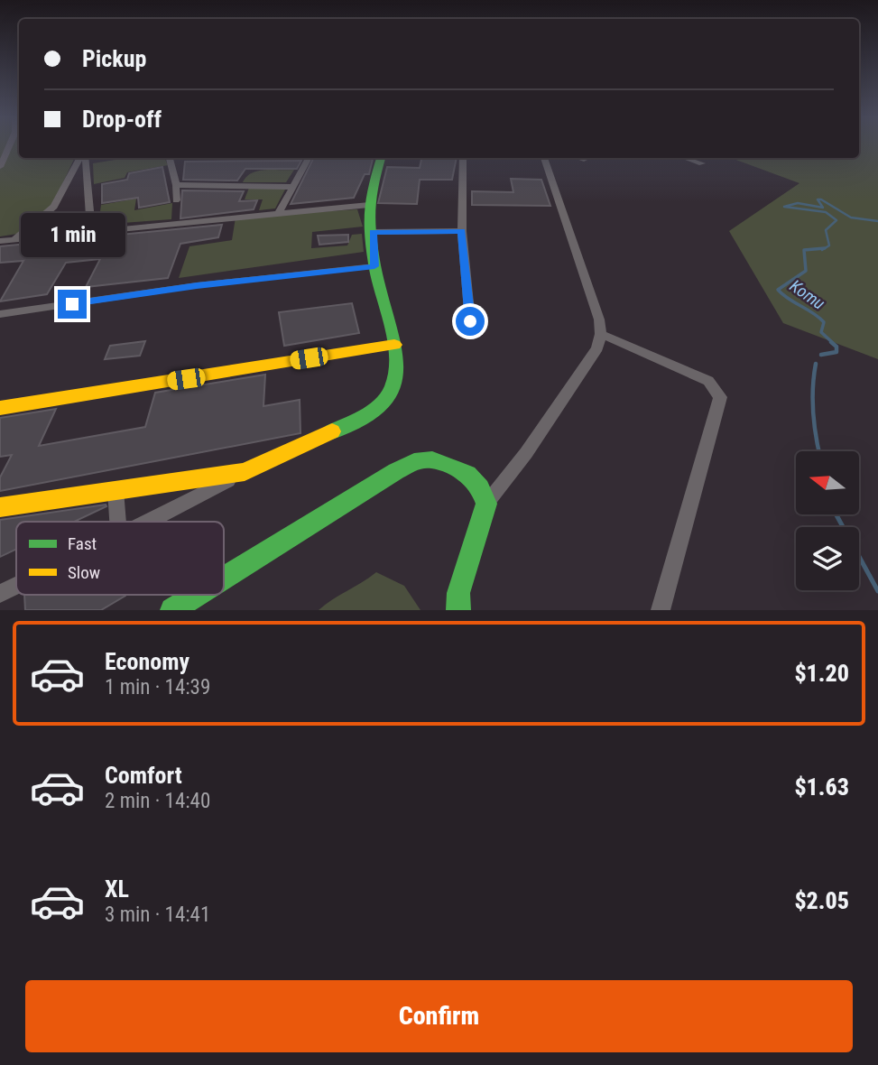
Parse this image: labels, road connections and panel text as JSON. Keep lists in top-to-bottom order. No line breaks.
{"water":["Komu"],"legend":["Fast","Slow"],"north":"left","page":{"banner":["Pickup","Drop-off"],"bubble":"1 min","list":[{"name":"Economy","note":"1 min · 14:39","value":"$1.20"},{"name":"Comfort","note":"2 min · 14:40","value":"$1.63"},{"name":"XL","note":"3 min · 14:41","value":"$2.05"}],"buttons":"Confirm"}}
